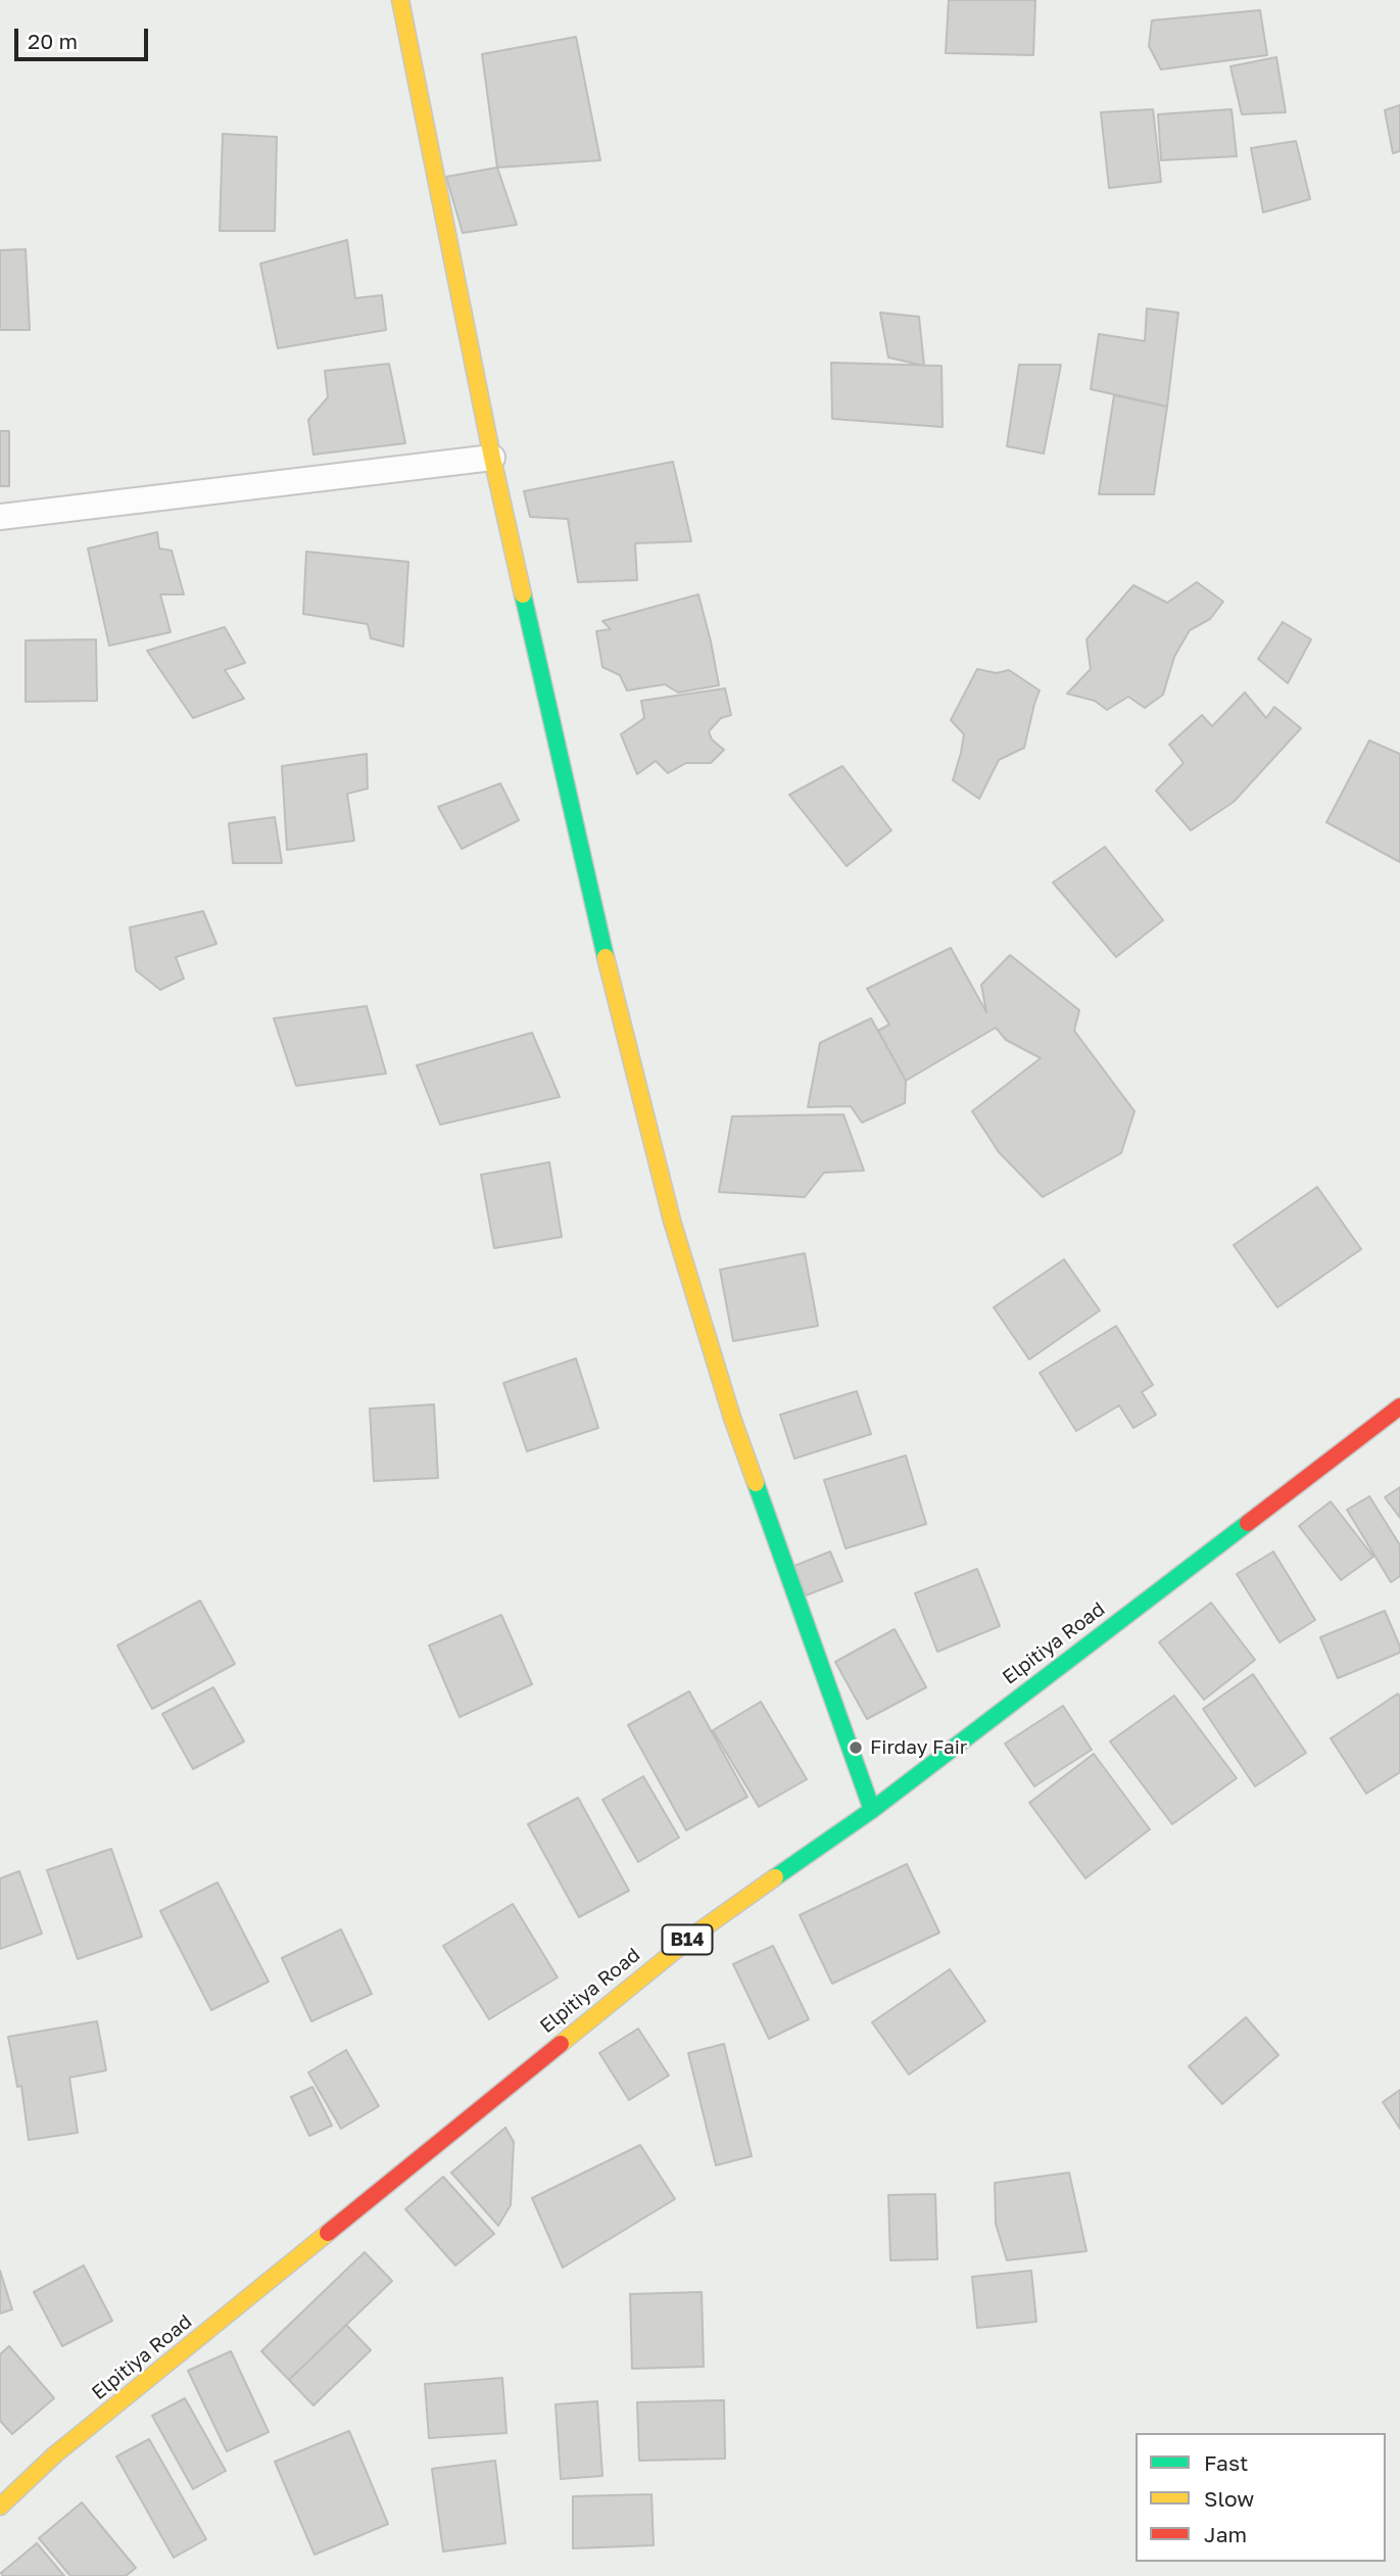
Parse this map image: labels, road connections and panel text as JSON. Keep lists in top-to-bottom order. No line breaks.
{"streets":{"street":["Elpitiya Road","B14"]},"places":["Firday Fair"],"legend":["Fast","Slow","Jam"],"scale_bar":"20 m"}
